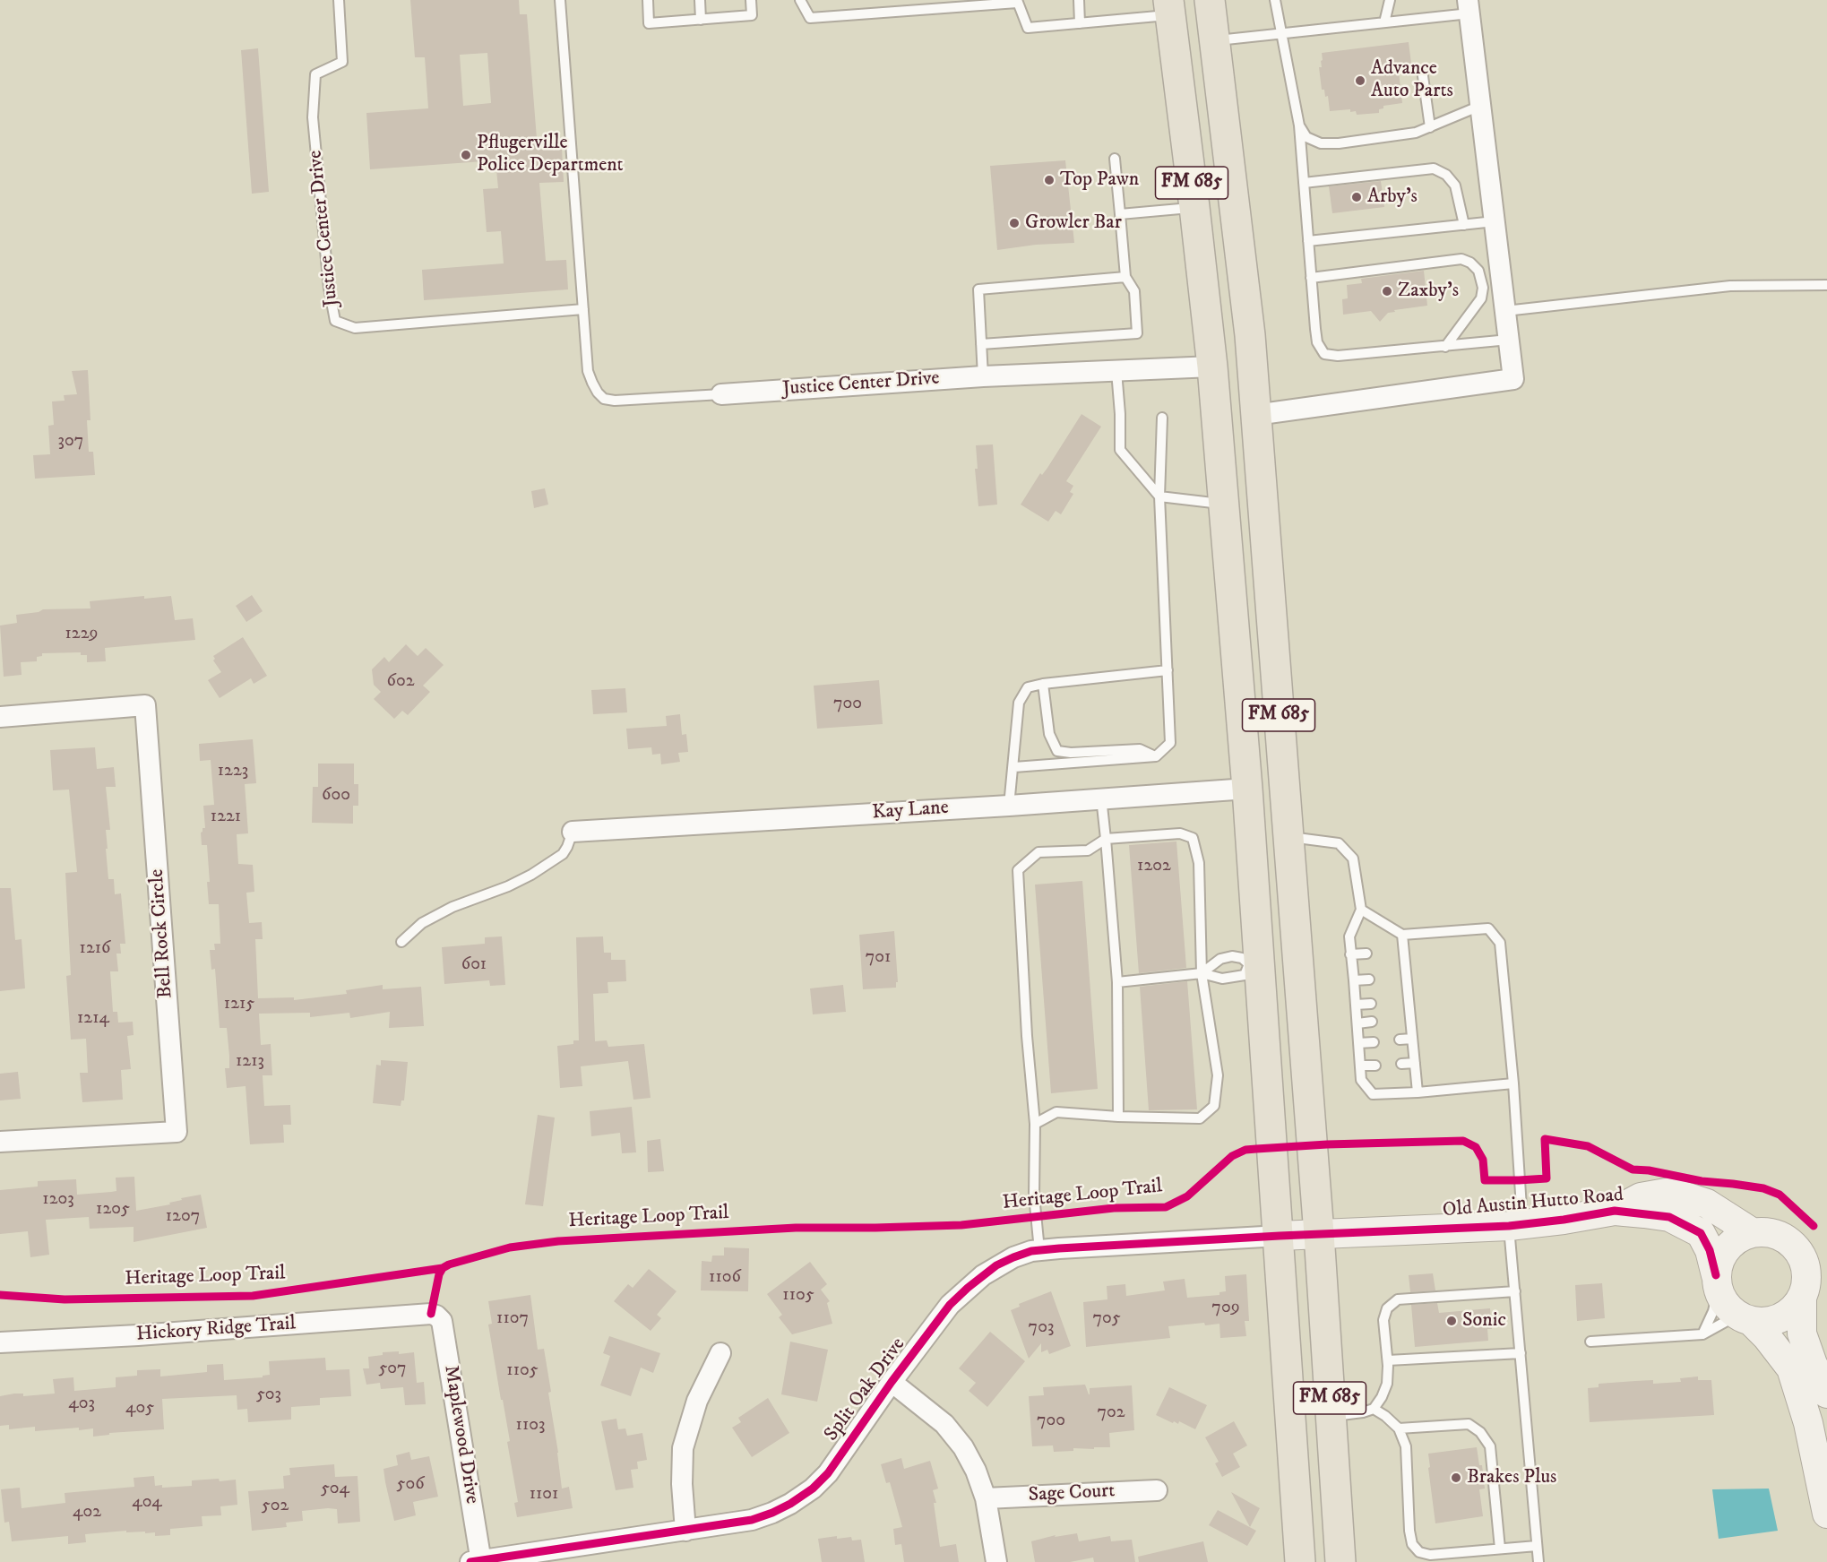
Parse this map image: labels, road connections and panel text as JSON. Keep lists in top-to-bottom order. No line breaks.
{"streets":{"main road":["FM 685"],"street":["Justice Center Drive","Kay Lane","Bell Rock Circle","Old Austin Hutto Road","Hickory Ridge Trail","Split Oak Drive","Maplewood Drive","Sage Court"],"cycle path":["Heritage Loop Trail"]},"crossings":[["FM 685","Justice Center Drive"],["FM 685","Kay Lane"],["FM 685","Old Austin Hutto Road"],["FM 685","Split Oak Drive"],["Old Austin Hutto Road","Split Oak Drive"],["Hickory Ridge Trail","Maplewood Drive"],["Split Oak Drive","Maplewood Drive"]],"places":["Advance Auto Parts","Pflugerville Police Department","Top Pawn","Arby's","Growler Bar","Zaxby's","Sonic","Brakes Plus"],"house_numbers":["307","1229","602","700","1223","600","1221","1202","1216","701","601","1215","1214","1213","1203","1205","1207","1106","1105","709","1107","705","703","507","1105","503","403","405","702","700","1103","506","504","1101","404","502","402"]}
